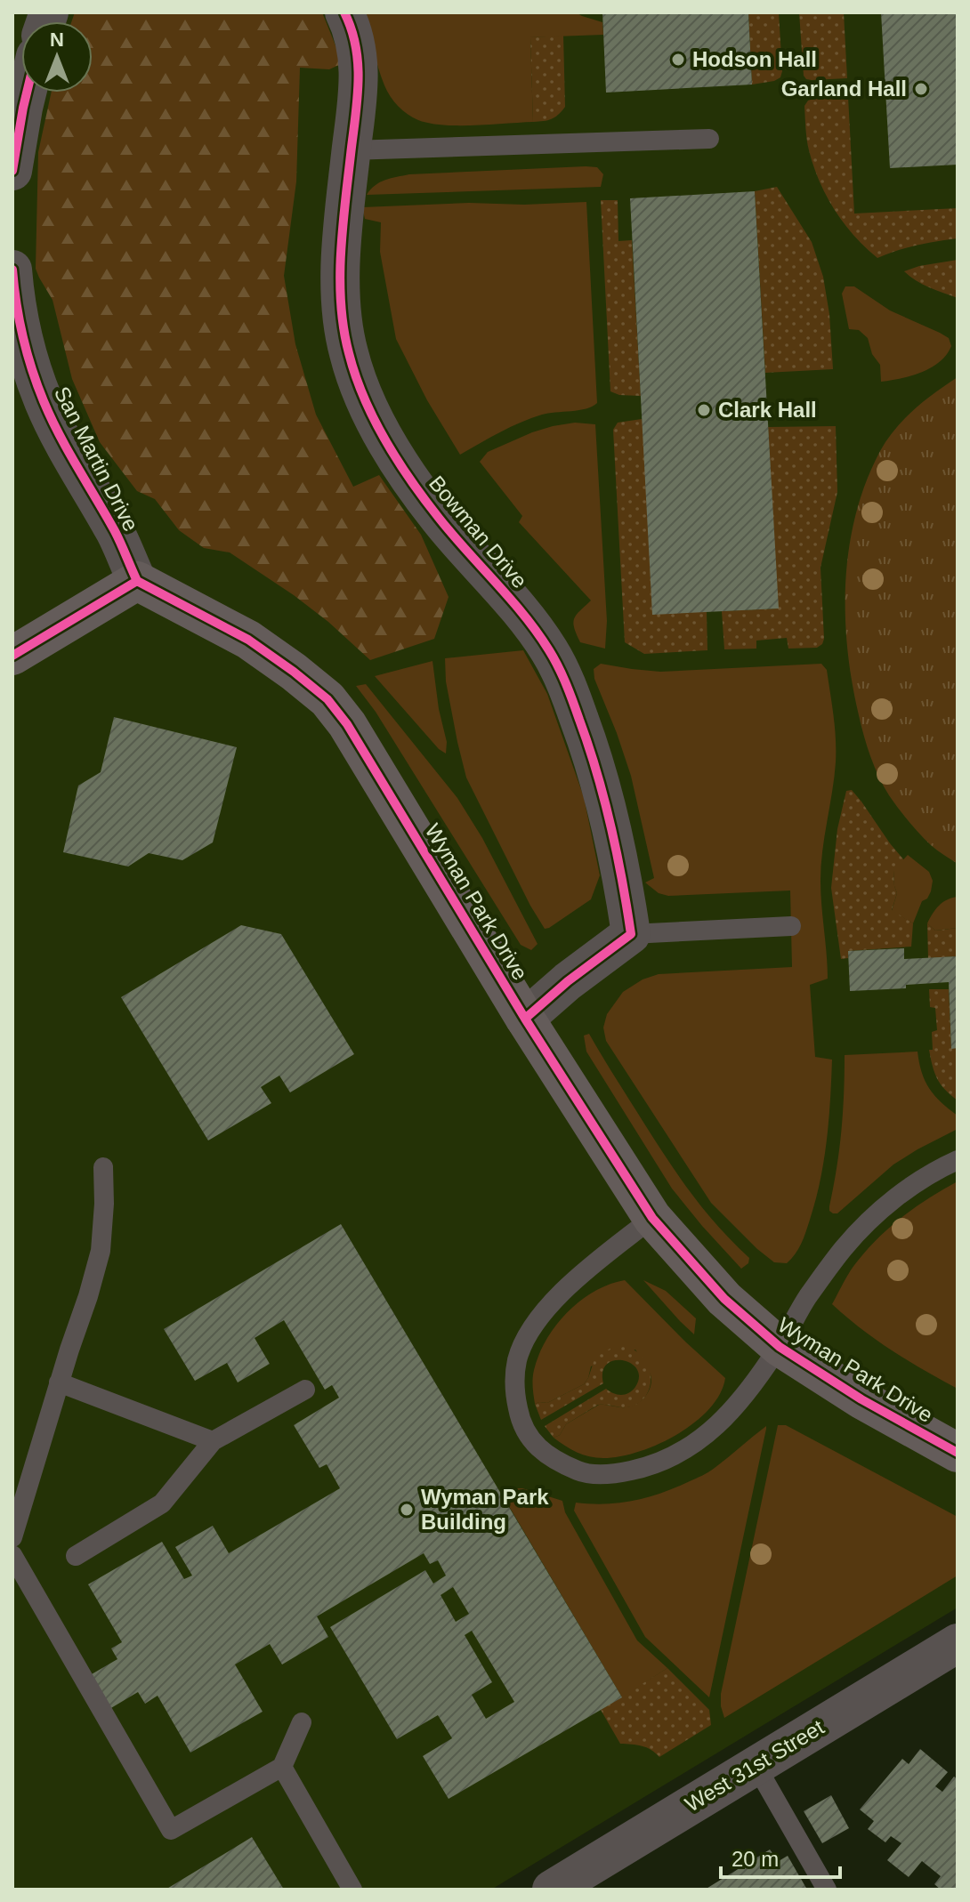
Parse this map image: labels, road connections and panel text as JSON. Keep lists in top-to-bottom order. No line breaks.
{"streets":{"street":["San Martin Drive","Bowman Drive","Wyman Park Drive","West 31st Street"]},"crossings":[["San Martin Drive","Wyman Park Drive"]],"places":["Hodson Hall","Garland Hall","Clark Hall","Wyman Park Building"],"scale_bar":"20 m","north":"top"}
